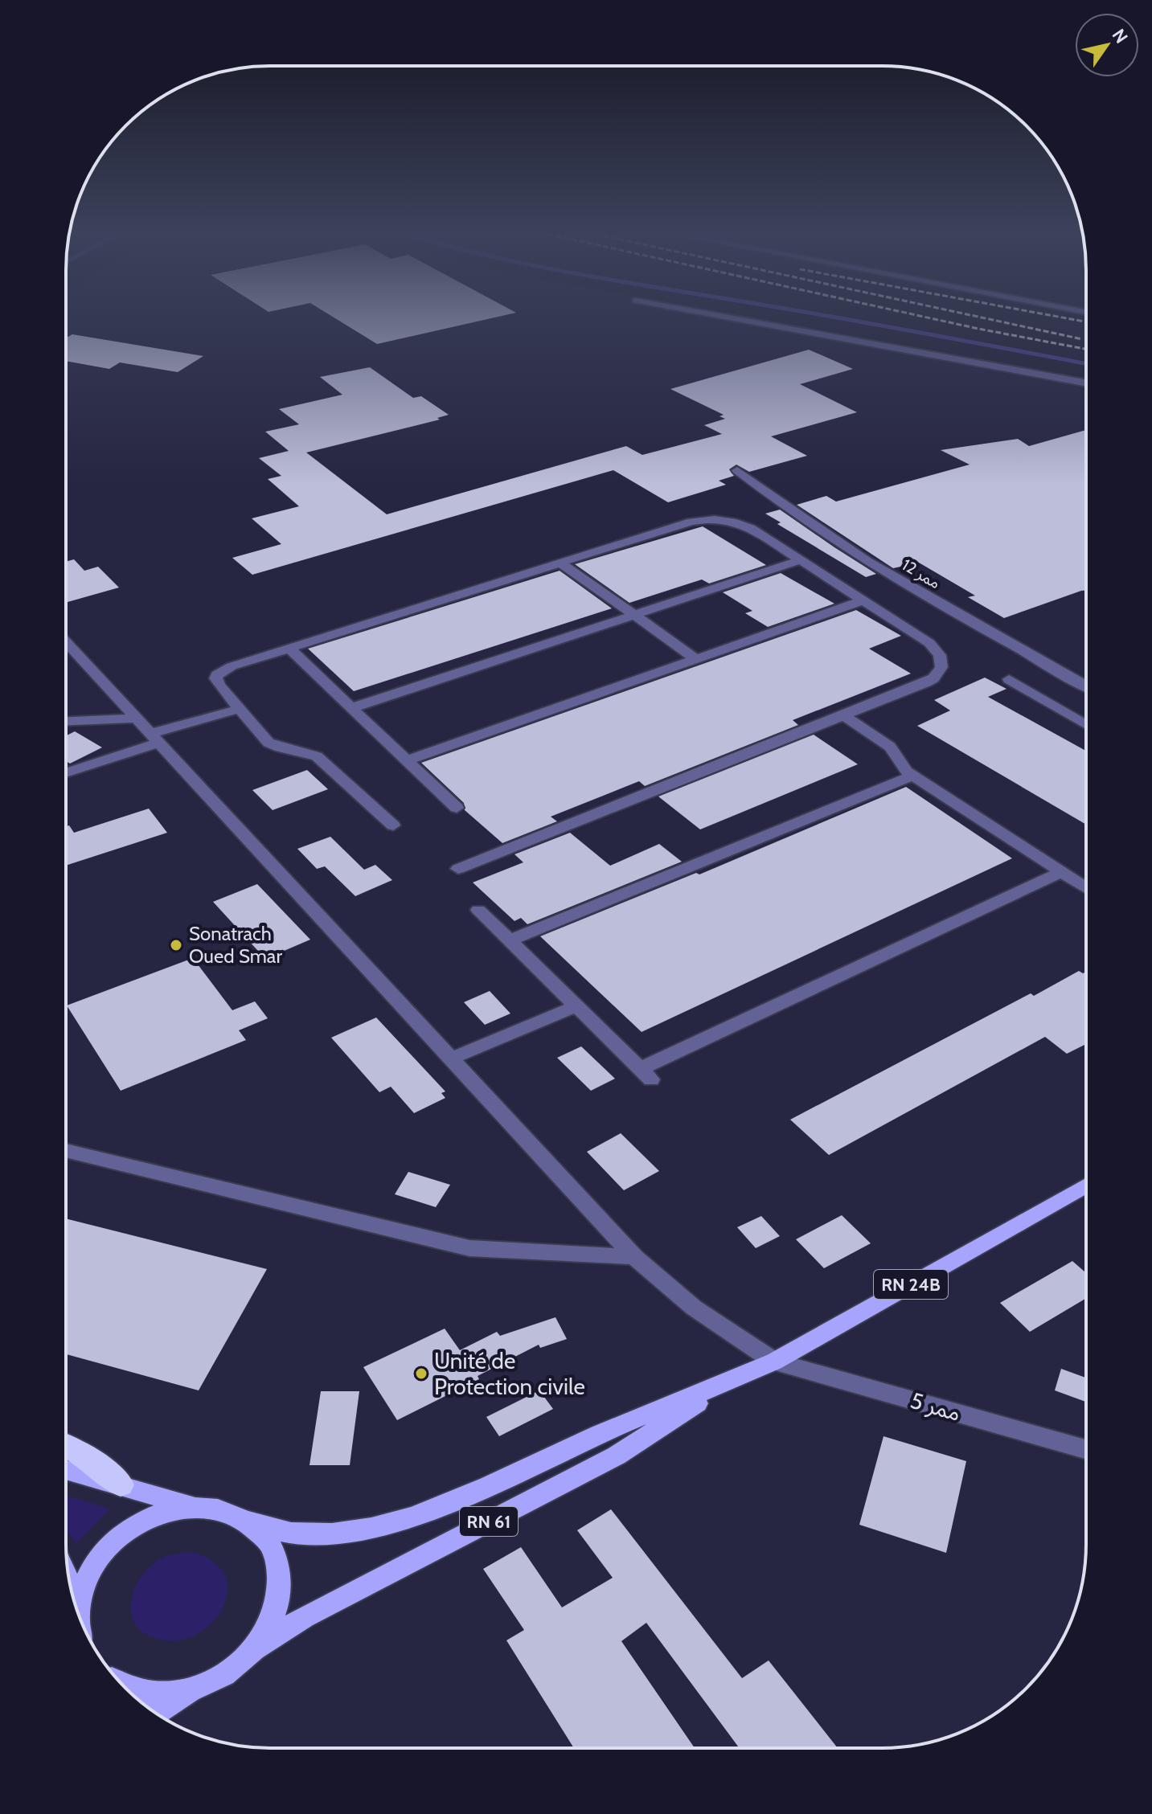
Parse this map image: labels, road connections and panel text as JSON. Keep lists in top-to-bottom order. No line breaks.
{"streets":{"main road":["RN 24B","RN 61"],"lane":["ممر 12","ممر 5"]},"crossings":[["RN 24B","ممر 5"],["RN 24B","RN 61"]],"places":["Sonatrach Oued Smar","Unité de Protection civile"],"north":"top right"}
